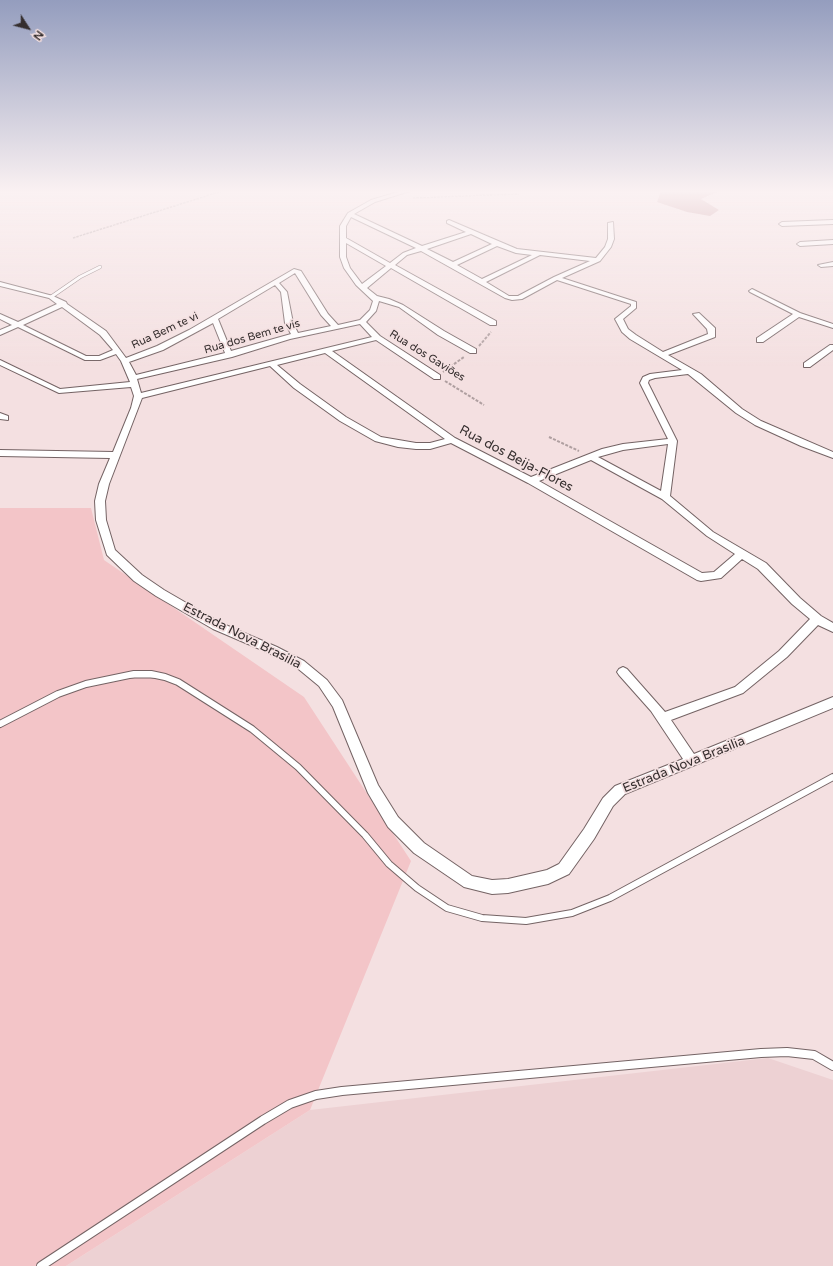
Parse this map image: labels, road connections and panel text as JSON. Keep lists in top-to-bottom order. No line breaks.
{"streets":{"street":["Rua Bem te vi","Rua dos Bem te vis","Rua dos Gaviões","Rua dos Beija-Flores","Estrada Nova Brasilia"]},"crossings":[["Rua Bem te vi","Rua dos Bem te vis"],["Rua dos Bem te vis","Rua dos Gaviões"]],"north":"bottom right"}
